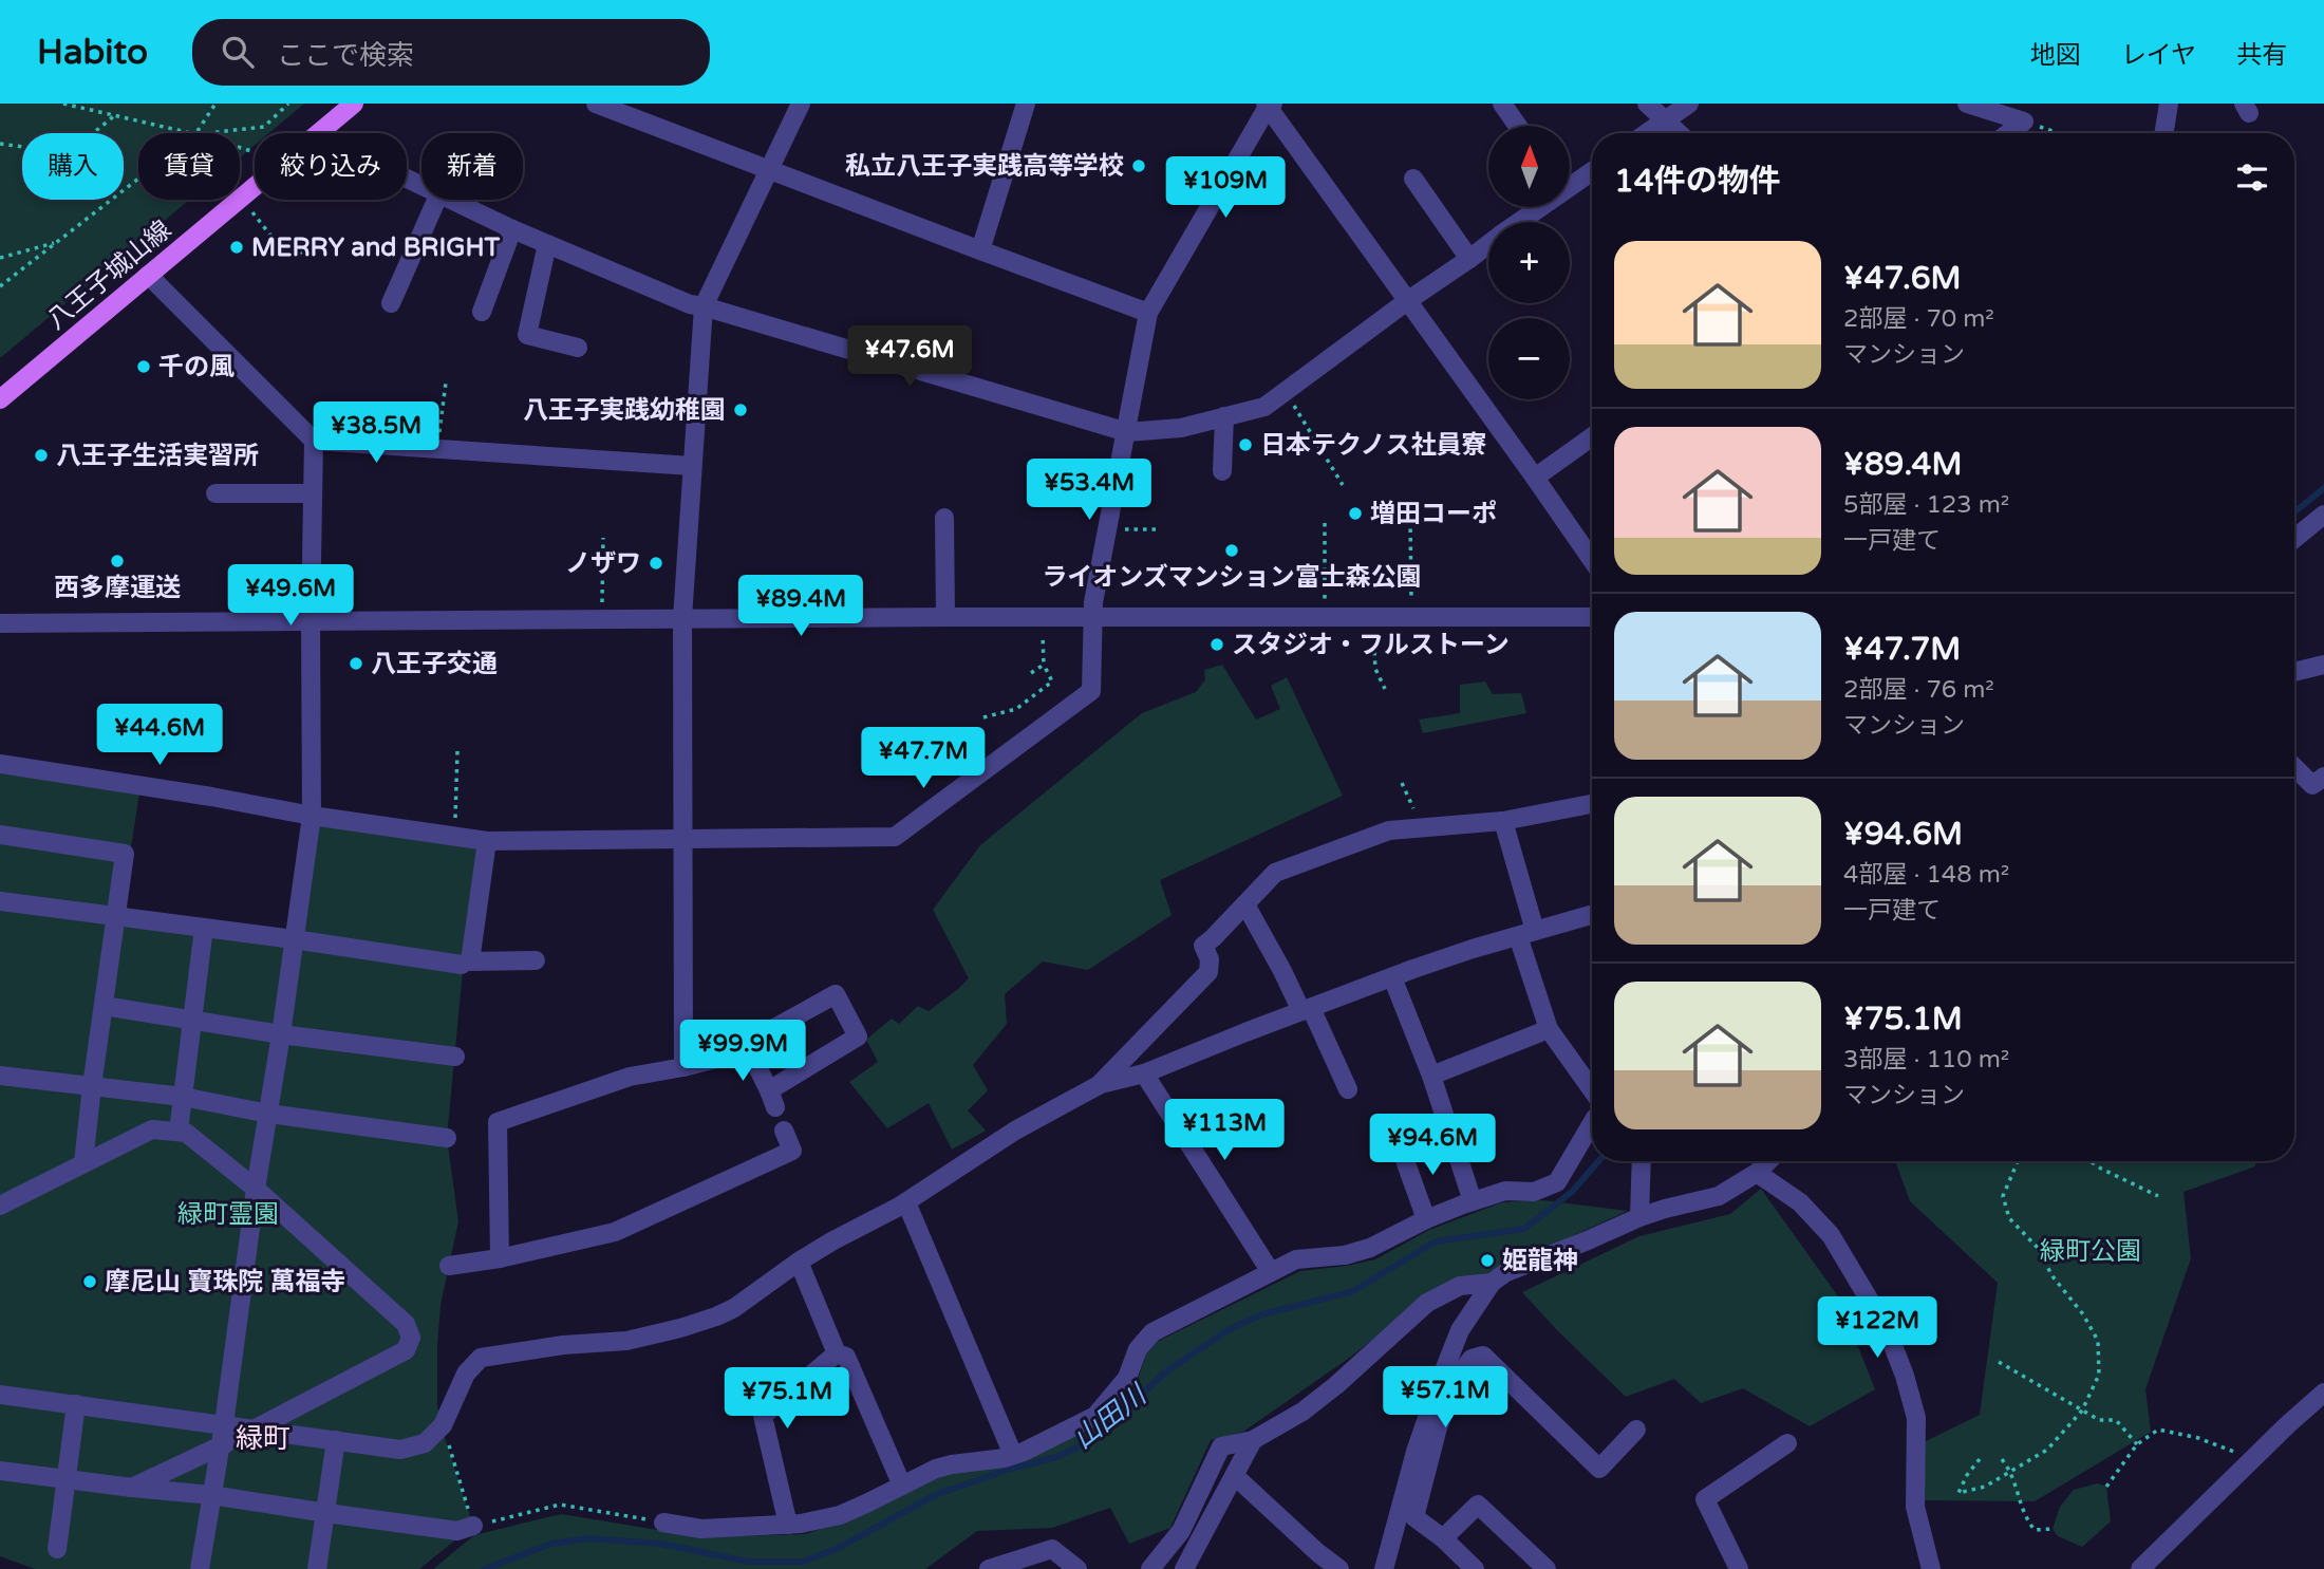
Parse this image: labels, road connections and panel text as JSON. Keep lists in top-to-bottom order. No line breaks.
{"streets":{"main road":["八王子城山線"]},"districts":["緑町"],"water":["山田川"],"parks":["緑町霊園","緑町公園"],"places":["私立八王子実践高等学校","MERRY and BRIGHT","千の風","八王子実践幼稚園","日本テクノス社員寮","八王子生活実習所","増田コーポ","ライオンズマンション富士森公園","西多摩運送","ノザワ","スタジオ・フルストーン","八王子交通","姫龍神","摩尼山 寶珠院 萬福寺"],"north":"top","page":{"header":"Habito","search":"ここで検索","nav":["地図","レイヤ","共有"],"map_buttons":["+","−"],"chip":["購入","賃貸","絞り込み","新着"],"heading":"14件の物件","price":["¥109M","¥47.6M","¥38.5M","¥53.4M","¥49.6M","¥89.4M","¥44.6M","¥47.7M","¥99.9M","¥113M","¥94.6M","¥122M","¥57.1M","¥75.1M"],"list":[{"name":"¥47.6M","note":"2部屋 · 70 m² · マンション"},{"name":"¥89.4M","note":"5部屋 · 123 m² · 一戸建て"},{"name":"¥47.7M","note":"2部屋 · 76 m² · マンション"},{"name":"¥94.6M","note":"4部屋 · 148 m² · 一戸建て"},{"name":"¥75.1M","note":"3部屋 · 110 m² · マンション"}]}}
